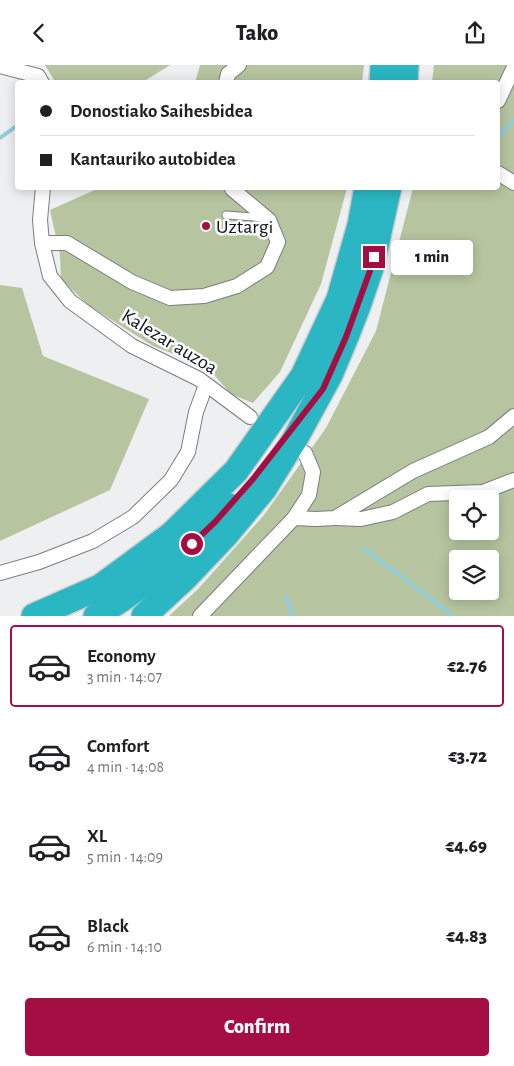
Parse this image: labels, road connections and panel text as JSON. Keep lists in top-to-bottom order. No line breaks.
{"streets":{"street":["Kalezar auzoa"]},"places":["Uztargi"],"page":{"header":"Tako","banner":["Donostiako Saihesbidea","Kantauriko autobidea"],"bubble":"1 min","list":[{"name":"Economy","note":"3 min · 14:07","value":"€2.76"},{"name":"Comfort","note":"4 min · 14:08","value":"€3.72"},{"name":"XL","note":"5 min · 14:09","value":"€4.69"},{"name":"Black","note":"6 min · 14:10","value":"€4.83"}],"buttons":"Confirm"}}
